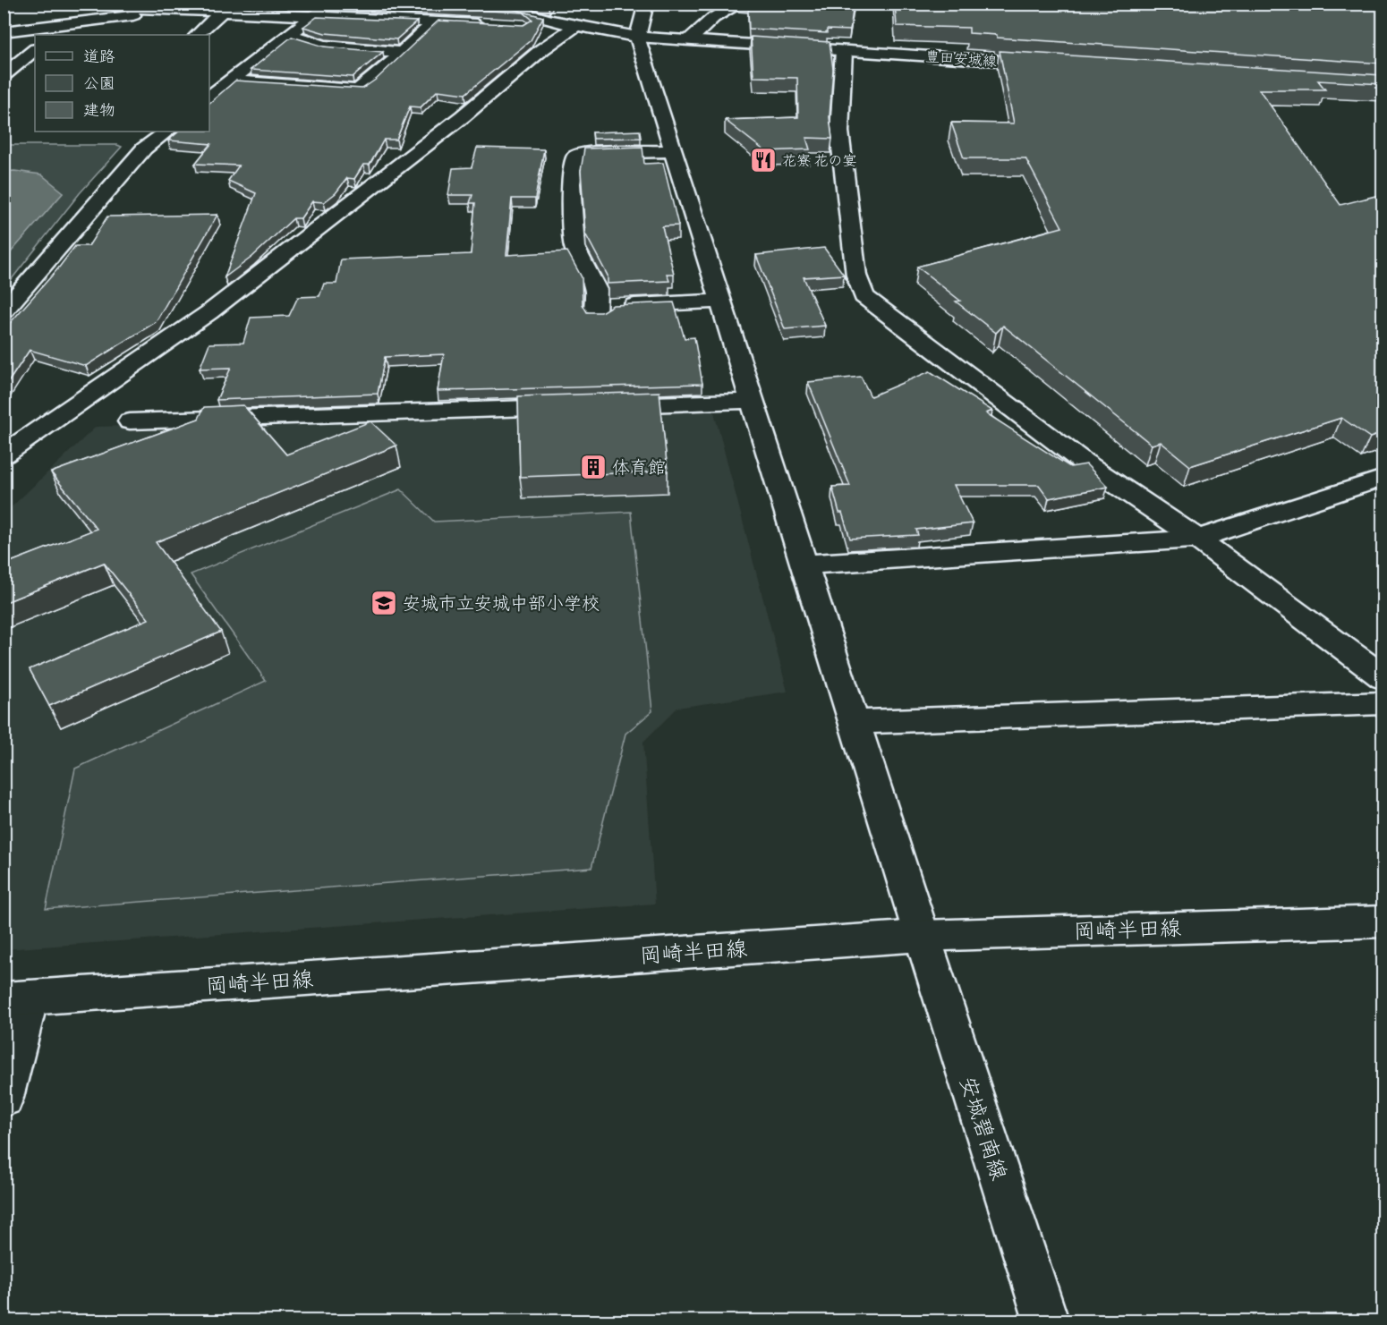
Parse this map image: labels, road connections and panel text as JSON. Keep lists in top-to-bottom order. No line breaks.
{"streets":{"street":["豊田安城線","岡崎半田線","安城碧南線"]},"crossings":[["豊田安城線","安城碧南線"],["岡崎半田線","安城碧南線"]],"places":{"restaurant":["花寮 花の宴"],"building":["体育館"],"school or university":["安城市立安城中部小学校"]},"legend":["道路","公園","建物"]}
